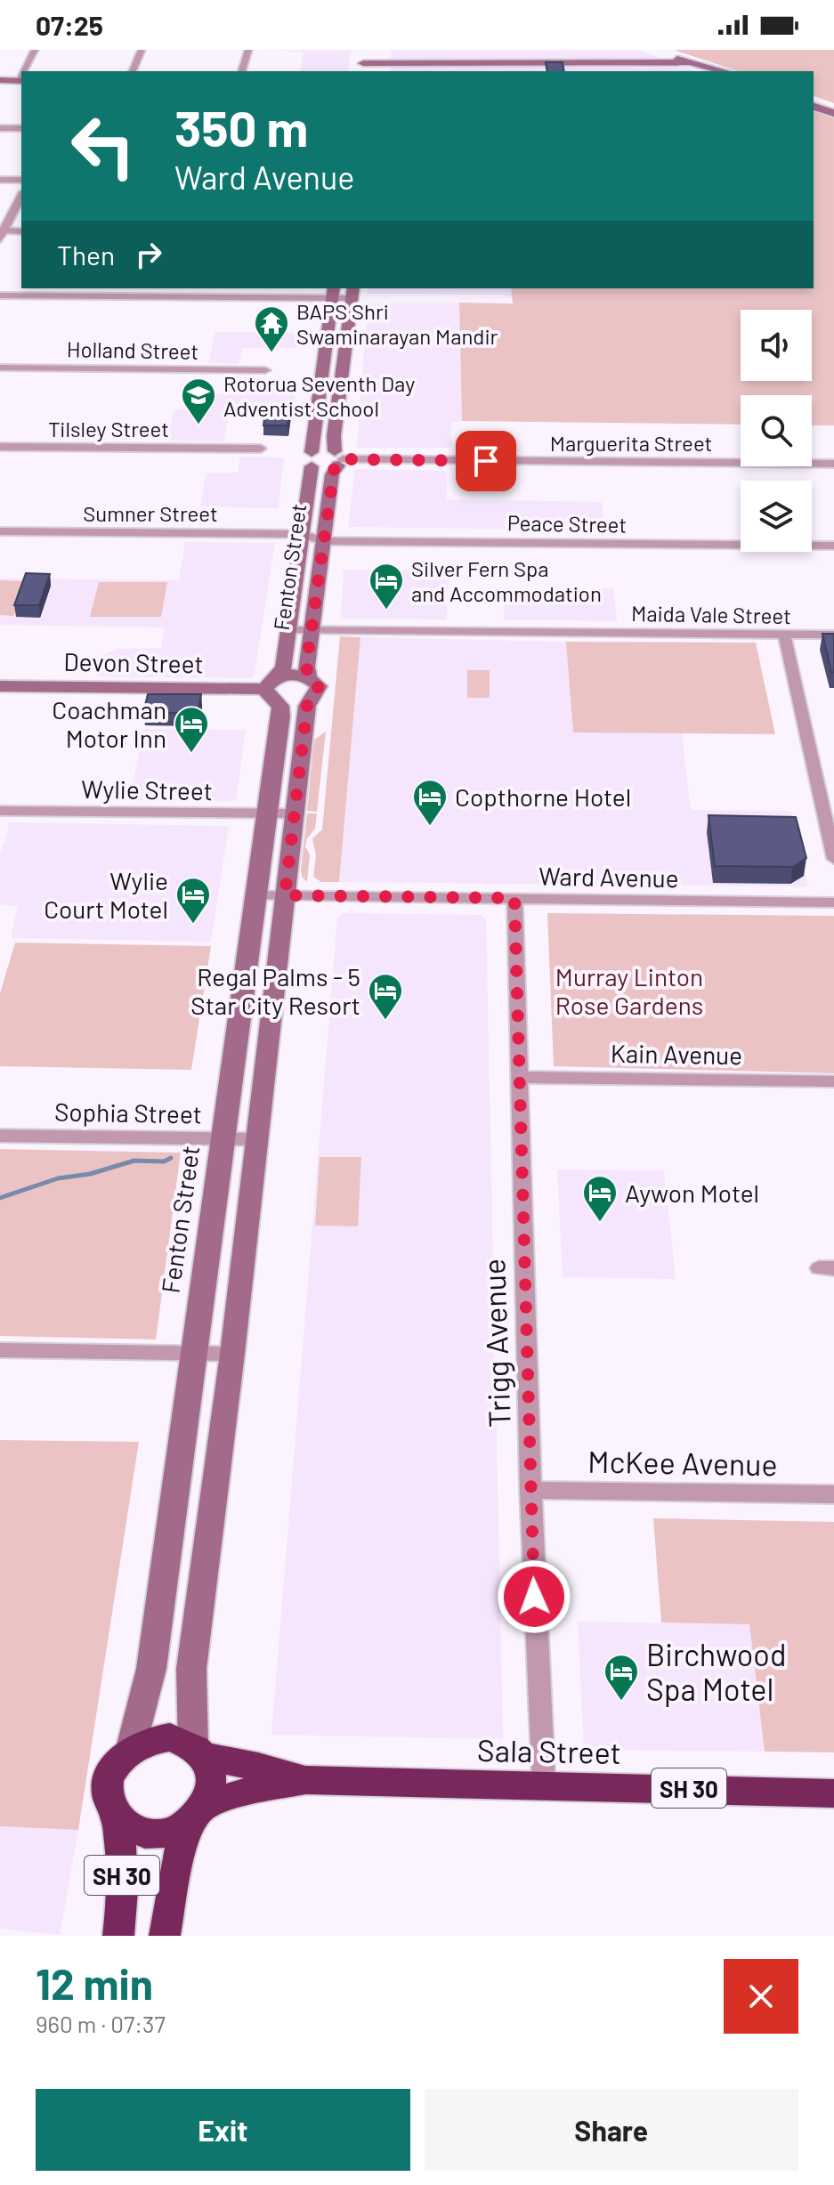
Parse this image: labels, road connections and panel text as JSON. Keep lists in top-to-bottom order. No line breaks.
{"streets":{"highway":["Sala Street","SH 30"],"main road":["Fenton Street","Devon Street"],"street":["Holland Street","Tilsley Street","Marguerita Street","Sumner Street","Peace Street","Maida Vale Street","Wylie Street","Ward Avenue","Kain Avenue","Sophia Street","Trigg Avenue","McKee Avenue"]},"crossings":[["Marguerita Street","Fenton Street"],["Sumner Street","Peace Street"],["Sumner Street","Fenton Street"],["Peace Street","Fenton Street"],["Fenton Street","Maida Vale Street"],["Fenton Street","Devon Street"],["Fenton Street","Wylie Street"],["Fenton Street","Ward Avenue"],["Fenton Street","Sophia Street"],["Fenton Street","Sala Street"],["Fenton Street","SH 30"],["Ward Avenue","Trigg Avenue"],["Kain Avenue","Trigg Avenue"],["Trigg Avenue","McKee Avenue"],["Trigg Avenue","Sala Street"],["Sala Street","SH 30"]],"parks":["Murray Linton Rose Gardens"],"places":{"temple":["BAPS Shri Swaminarayan Mandir"],"school or university":["Rotorua Seventh Day Adventist School"],"hotel":["Silver Fern Spa and Accommodation","Coachman Motor Inn","Copthorne Hotel","Wylie Court Motel","Regal Palms - 5 Star City Resort","Aywon Motel","Birchwood Spa Motel"]},"page":{"status":"07:25","turn":["350 m","Ward Avenue"],"then":"Then","heading":["12 min","960 m · 07:37"],"buttons":["Exit","Share"]}}
